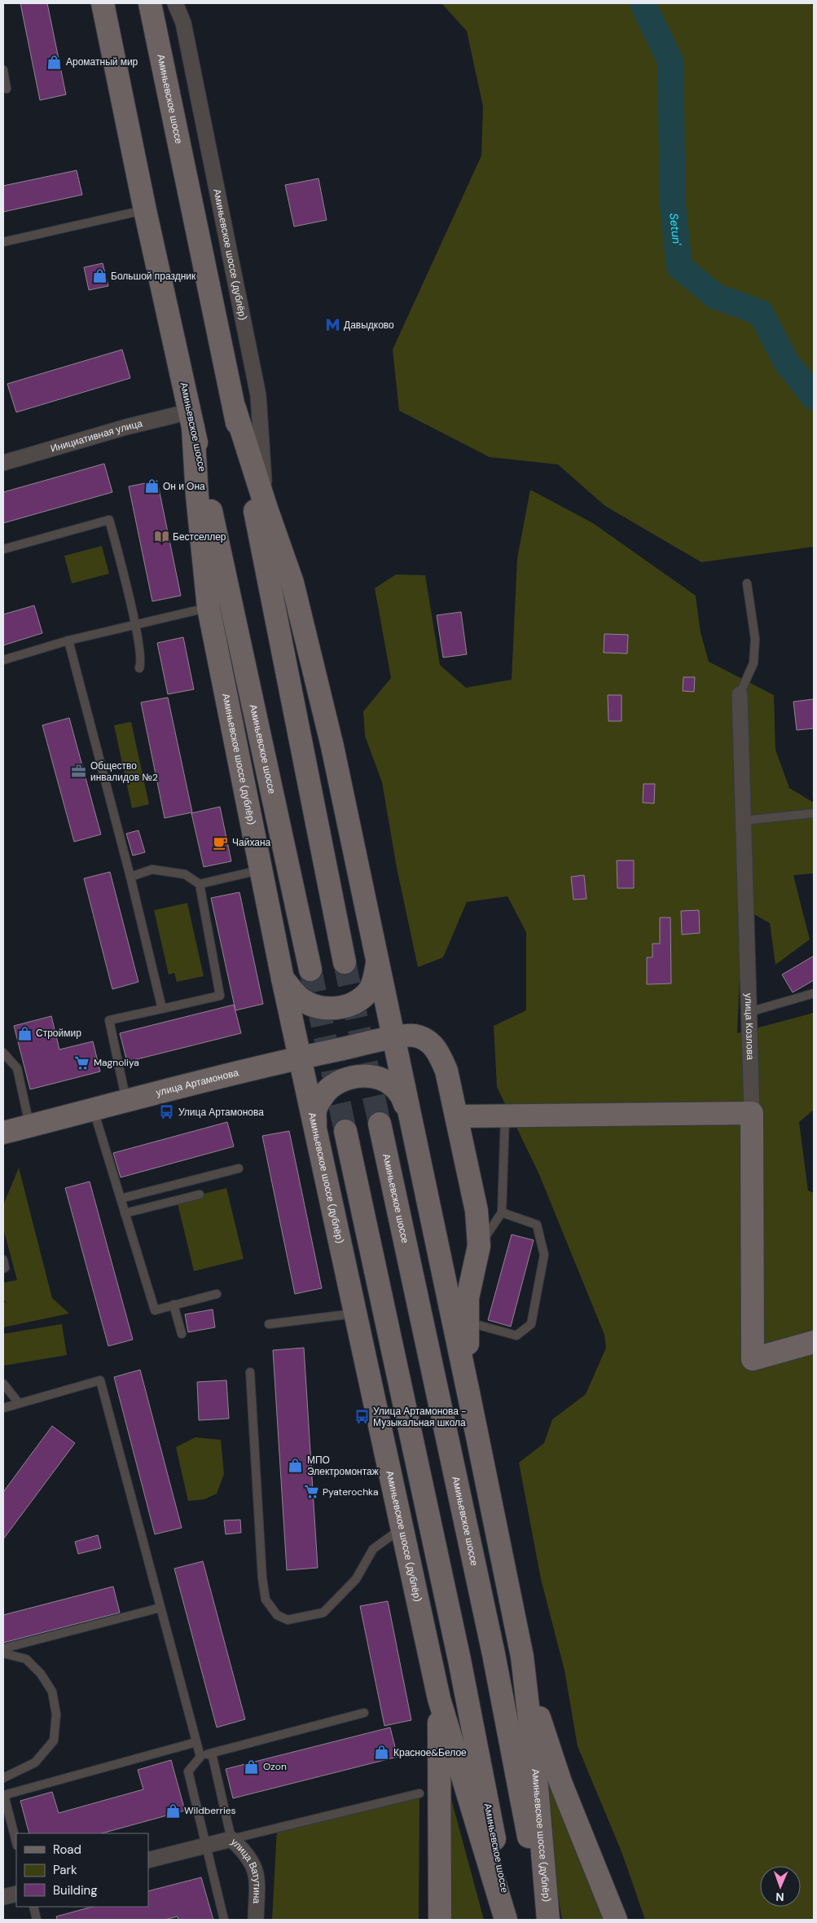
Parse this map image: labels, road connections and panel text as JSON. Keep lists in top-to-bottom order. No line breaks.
{"streets":{"main road":["Аминьевское шоссе","Аминьевское шоссе (дублёр)","улица Козлова","улица Артамонова"],"street":["Инициативная улица","улица Ватутина"]},"crossings":[["Аминьевское шоссе","Аминьевское шоссе (дублёр)"],["Аминьевское шоссе","Инициативная улица"],["Аминьевское шоссе (дублёр)","Инициативная улица"],["Аминьевское шоссе (дублёр)","улица Артамонова"]],"water":["Setun'"],"places":{"shop":["Ароматный мир","Большой праздник","Он и Она","Строймир","МПО Электромонтаж","Красное&Белое","Ozon","Wildberries"],"metro station":["Давыдково"],"library":["Бестселлер"],"office":["Общество инвалидов №2"],"cafe":["Чайхана"],"supermarket":["Magnoliya","Pyaterochka"],"bus stop":["Улица Артамонова","Улица Артамонова - Музыкальная школа"]},"legend":["Road","Park","Building"],"north":"bottom"}
